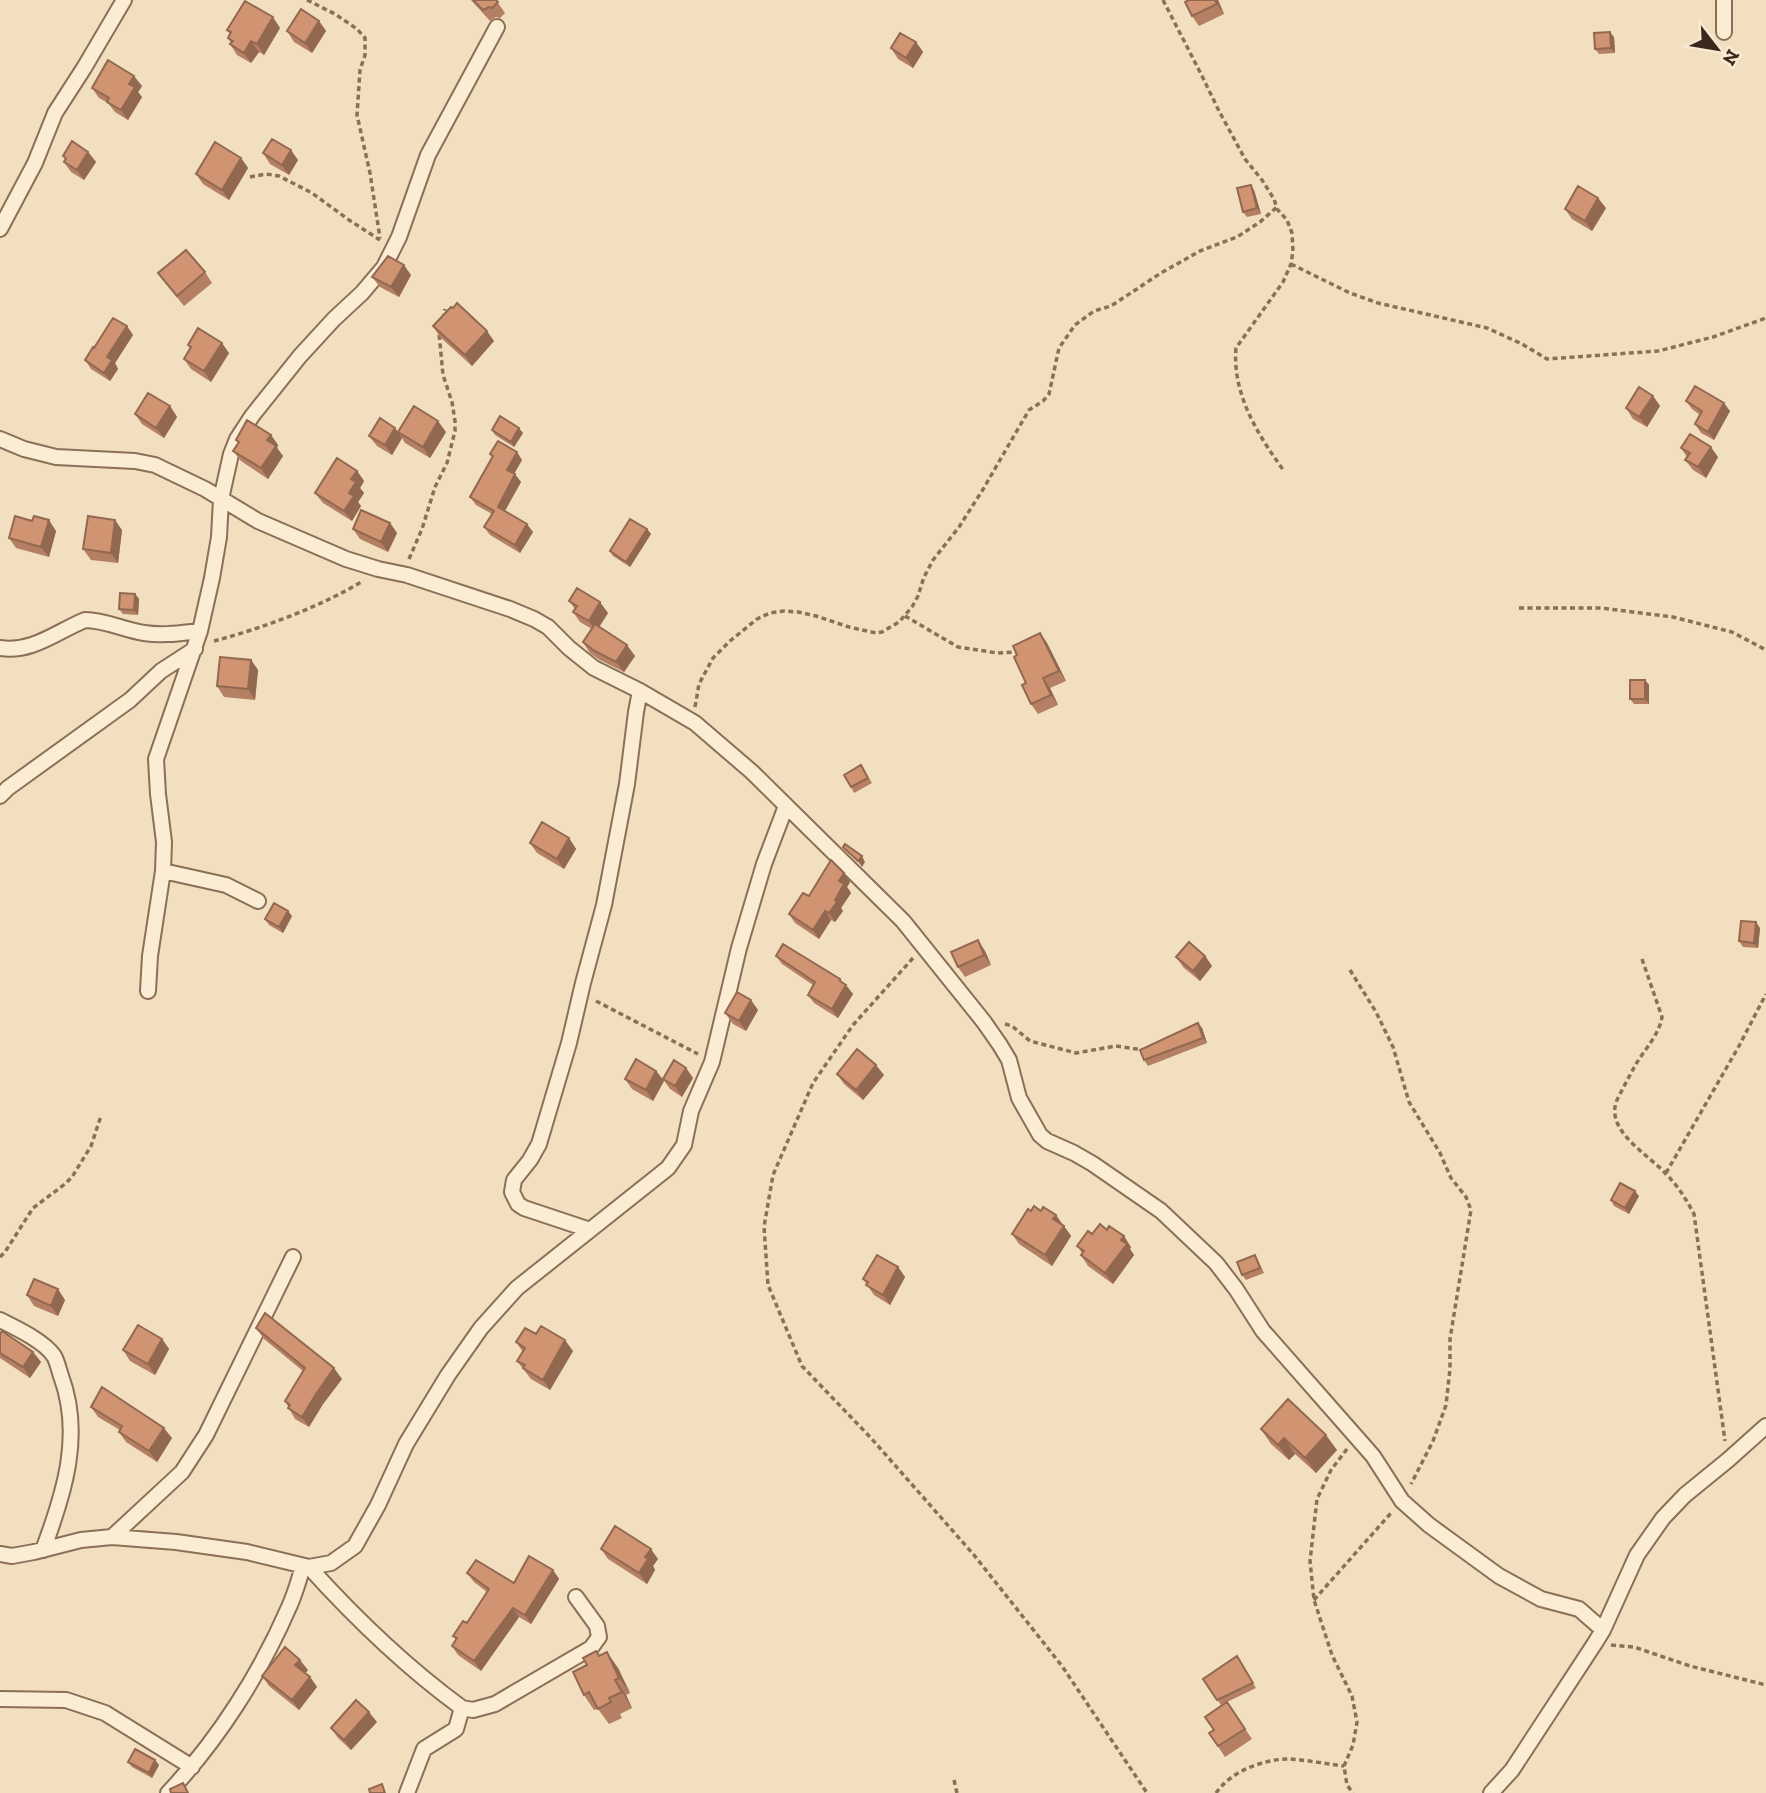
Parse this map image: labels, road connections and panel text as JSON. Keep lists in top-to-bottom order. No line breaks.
{"north":"bottom right"}
